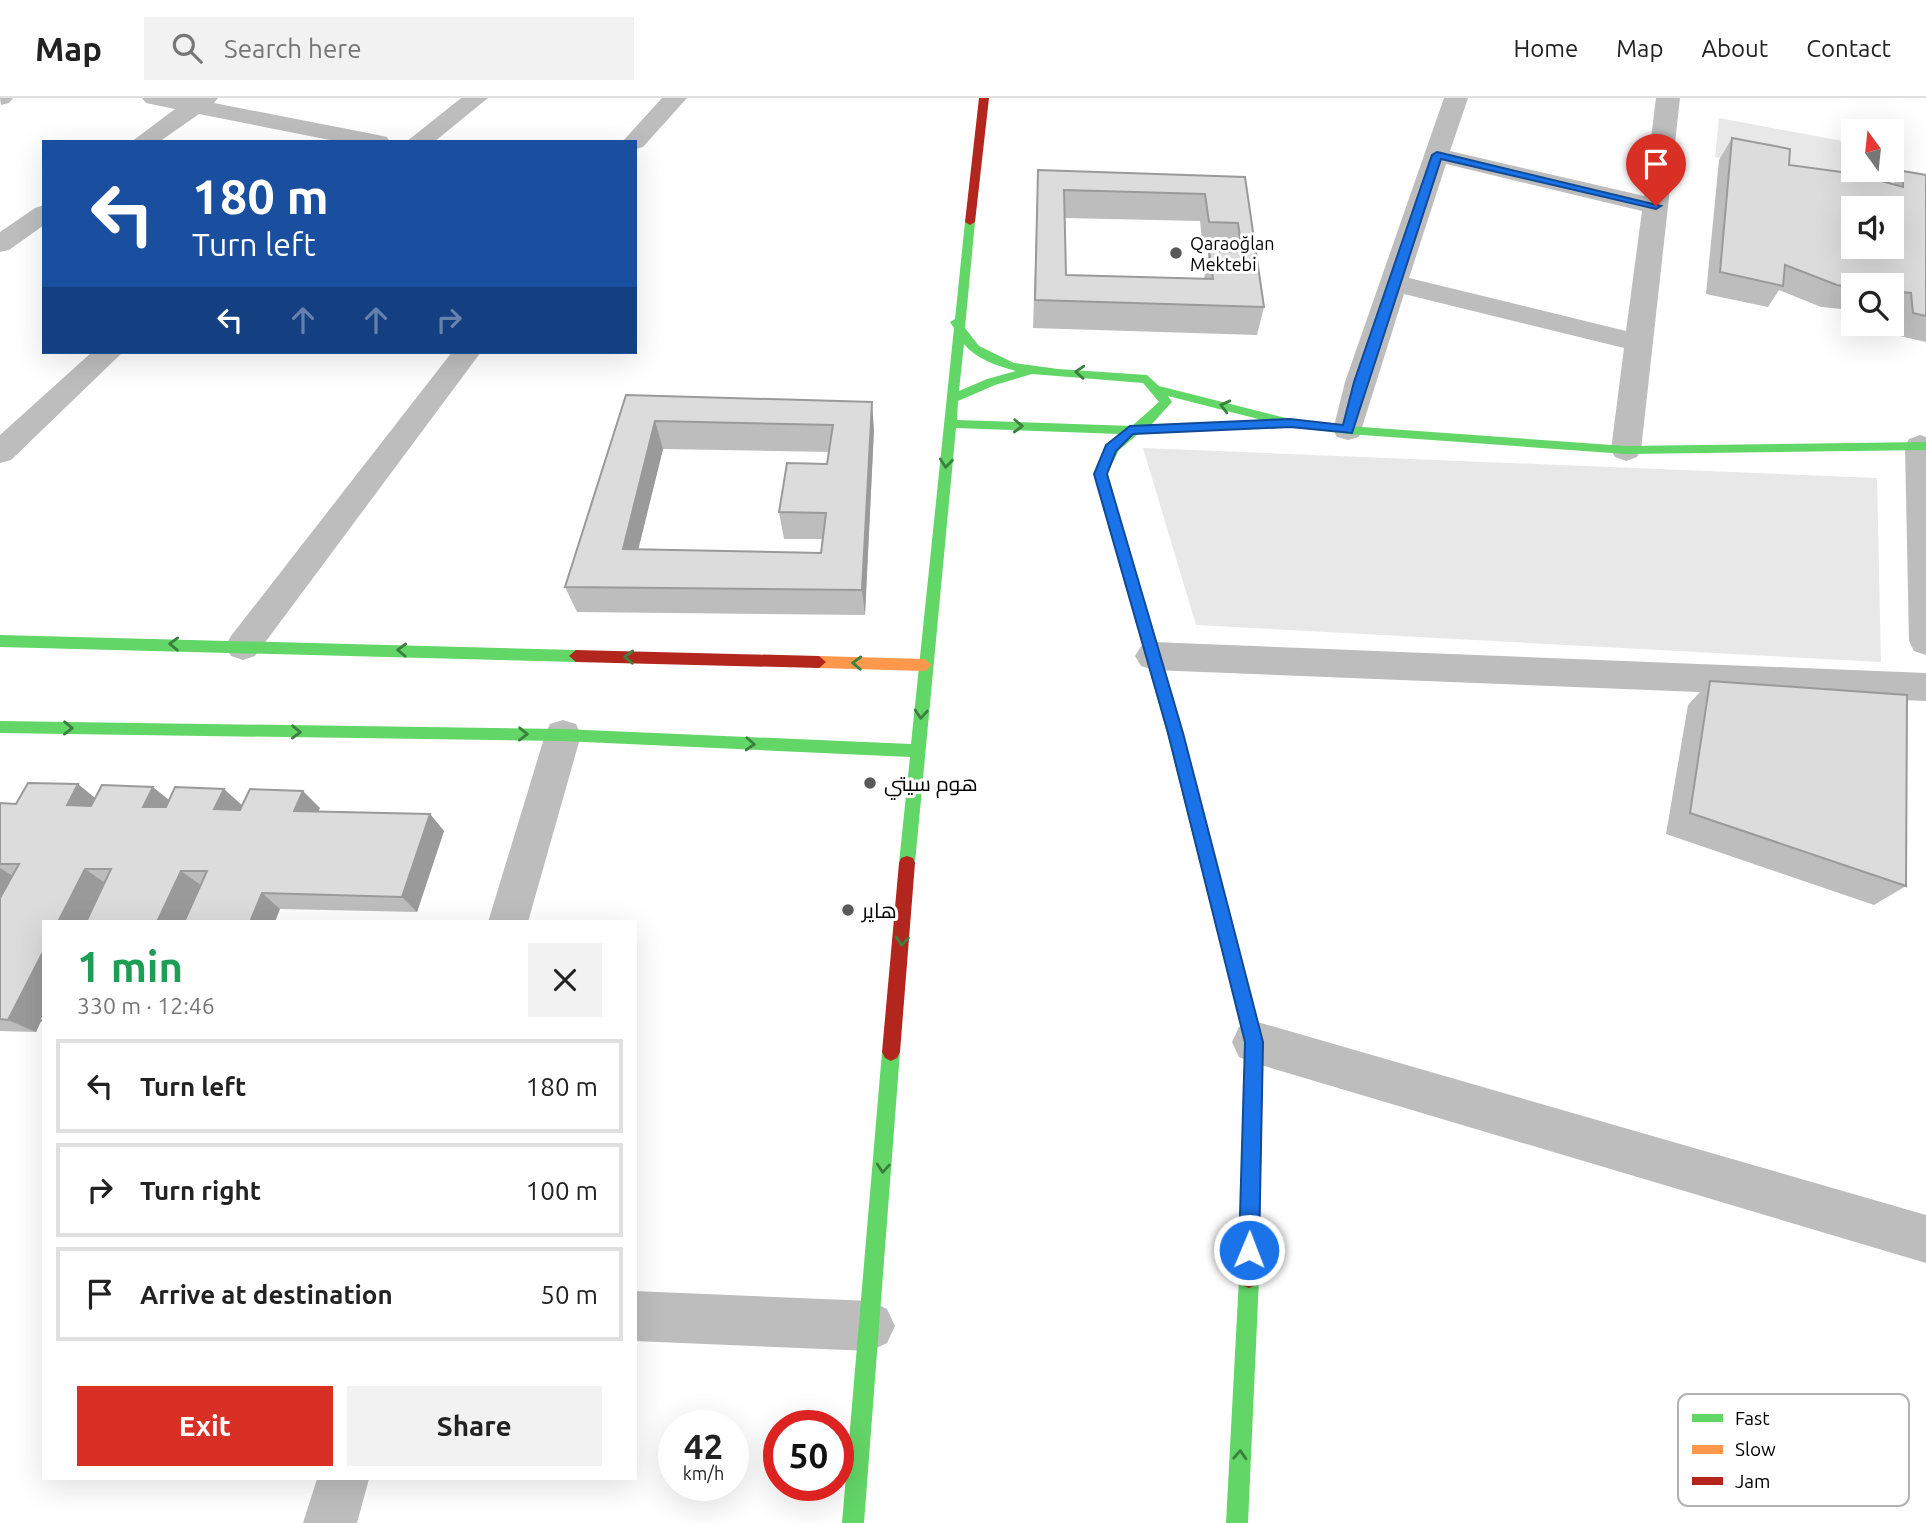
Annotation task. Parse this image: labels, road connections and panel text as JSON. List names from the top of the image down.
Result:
{
  "places": ["Qaraoğlan Mektebi", "هوم سيتي", "هاير"],
  "legend": ["Fast", "Slow", "Jam"],
  "north": "top",
  "page": {
    "header": "Map",
    "search": "Search here",
    "nav": [
      "Home",
      "Map",
      "About",
      "Contact"
    ],
    "turn": ["180 m", "Turn left"],
    "heading": ["1 min", "330 m · 12:46"],
    "list": [
      {
        "name": "Turn left",
        "value": "180 m"
      },
      {
        "name": "Turn right",
        "value": "100 m"
      },
      {
        "name": "Arrive at destination",
        "value": "50 m"
      }
    ],
    "buttons": ["Exit", "Share"],
    "speed": "42 km/h",
    "limit": "50"
  }
}
